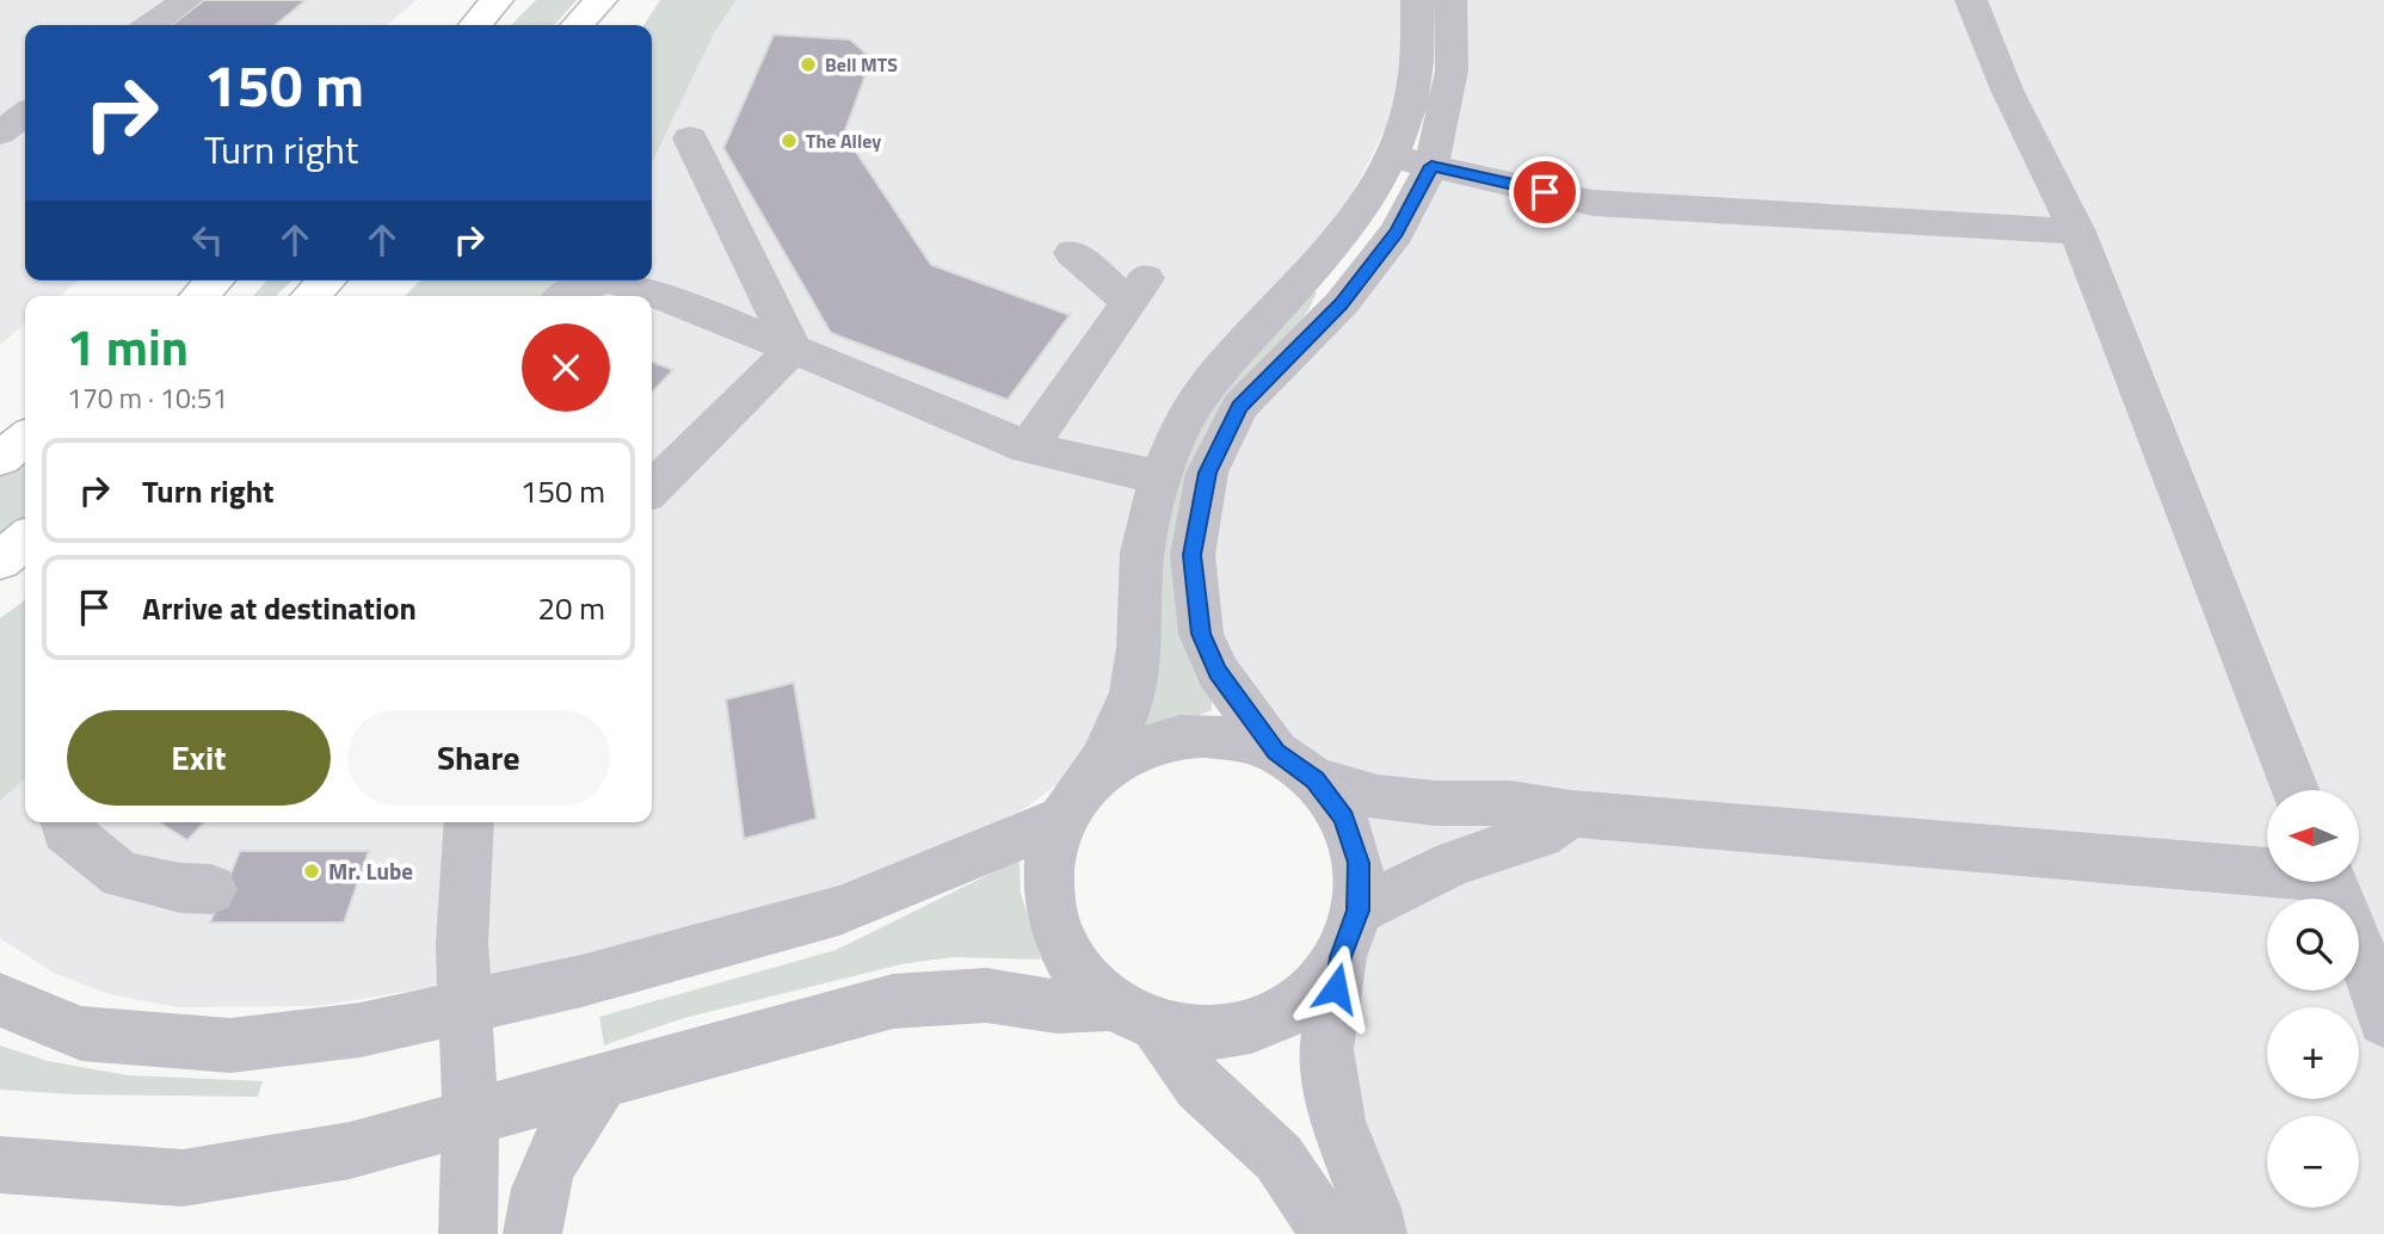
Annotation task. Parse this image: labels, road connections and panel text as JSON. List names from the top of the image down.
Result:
{
  "places": ["Bell MTS", "The Alley", "Mr. Lube"],
  "north": "left",
  "page": {
    "turn": ["150 m", "Turn right"],
    "heading": ["1 min", "170 m · 10:51"],
    "list": [
      {
        "name": "Turn right",
        "value": "150 m"
      },
      {
        "name": "Arrive at destination",
        "value": "20 m"
      }
    ],
    "buttons": ["Exit", "Share"],
    "map_buttons": ["+", "−"]
  }
}
